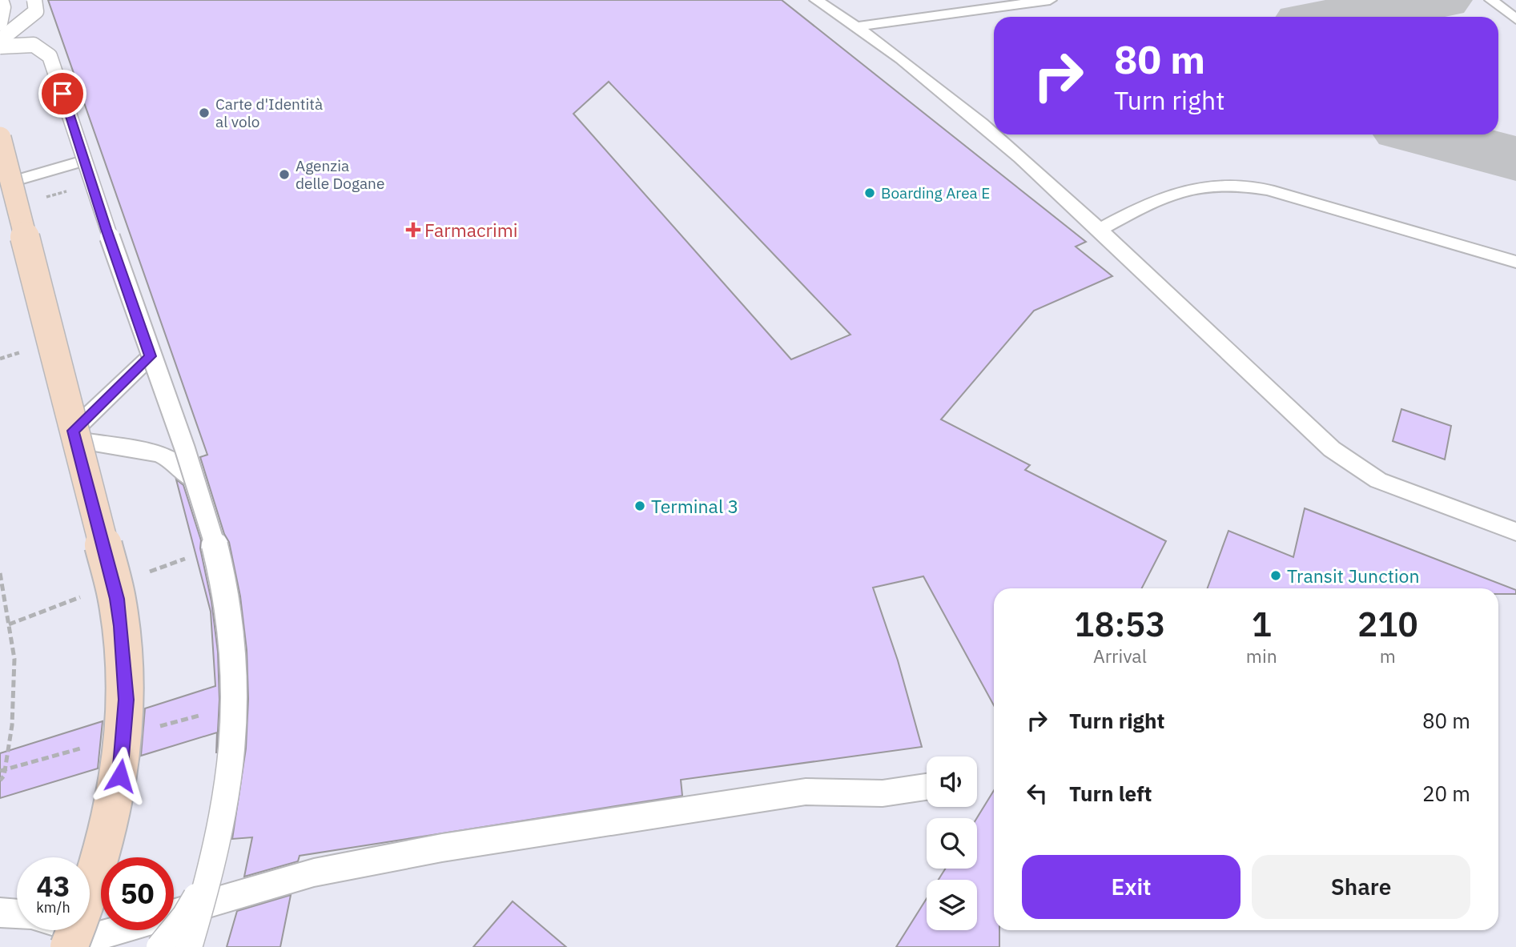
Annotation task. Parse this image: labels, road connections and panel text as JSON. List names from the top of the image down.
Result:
{
  "places": {
    "other": [
      "Carte d'Identità al volo",
      "Agenzia delle Dogane",
      "Boarding Area E",
      "Terminal 3",
      "Transit Junction"
    ],
    "health": ["Farmacrimi"]
  },
  "page": {
    "turn": ["80 m", "Turn right"],
    "eta": [
      "18:53",
      "Arrival",
      "1",
      "min",
      "210",
      "m"
    ],
    "list": [
      {
        "name": "Turn right",
        "value": "80 m"
      },
      {
        "name": "Turn left",
        "value": "20 m"
      }
    ],
    "buttons": ["Exit", "Share"],
    "speed": "43 km/h",
    "limit": "50"
  }
}
